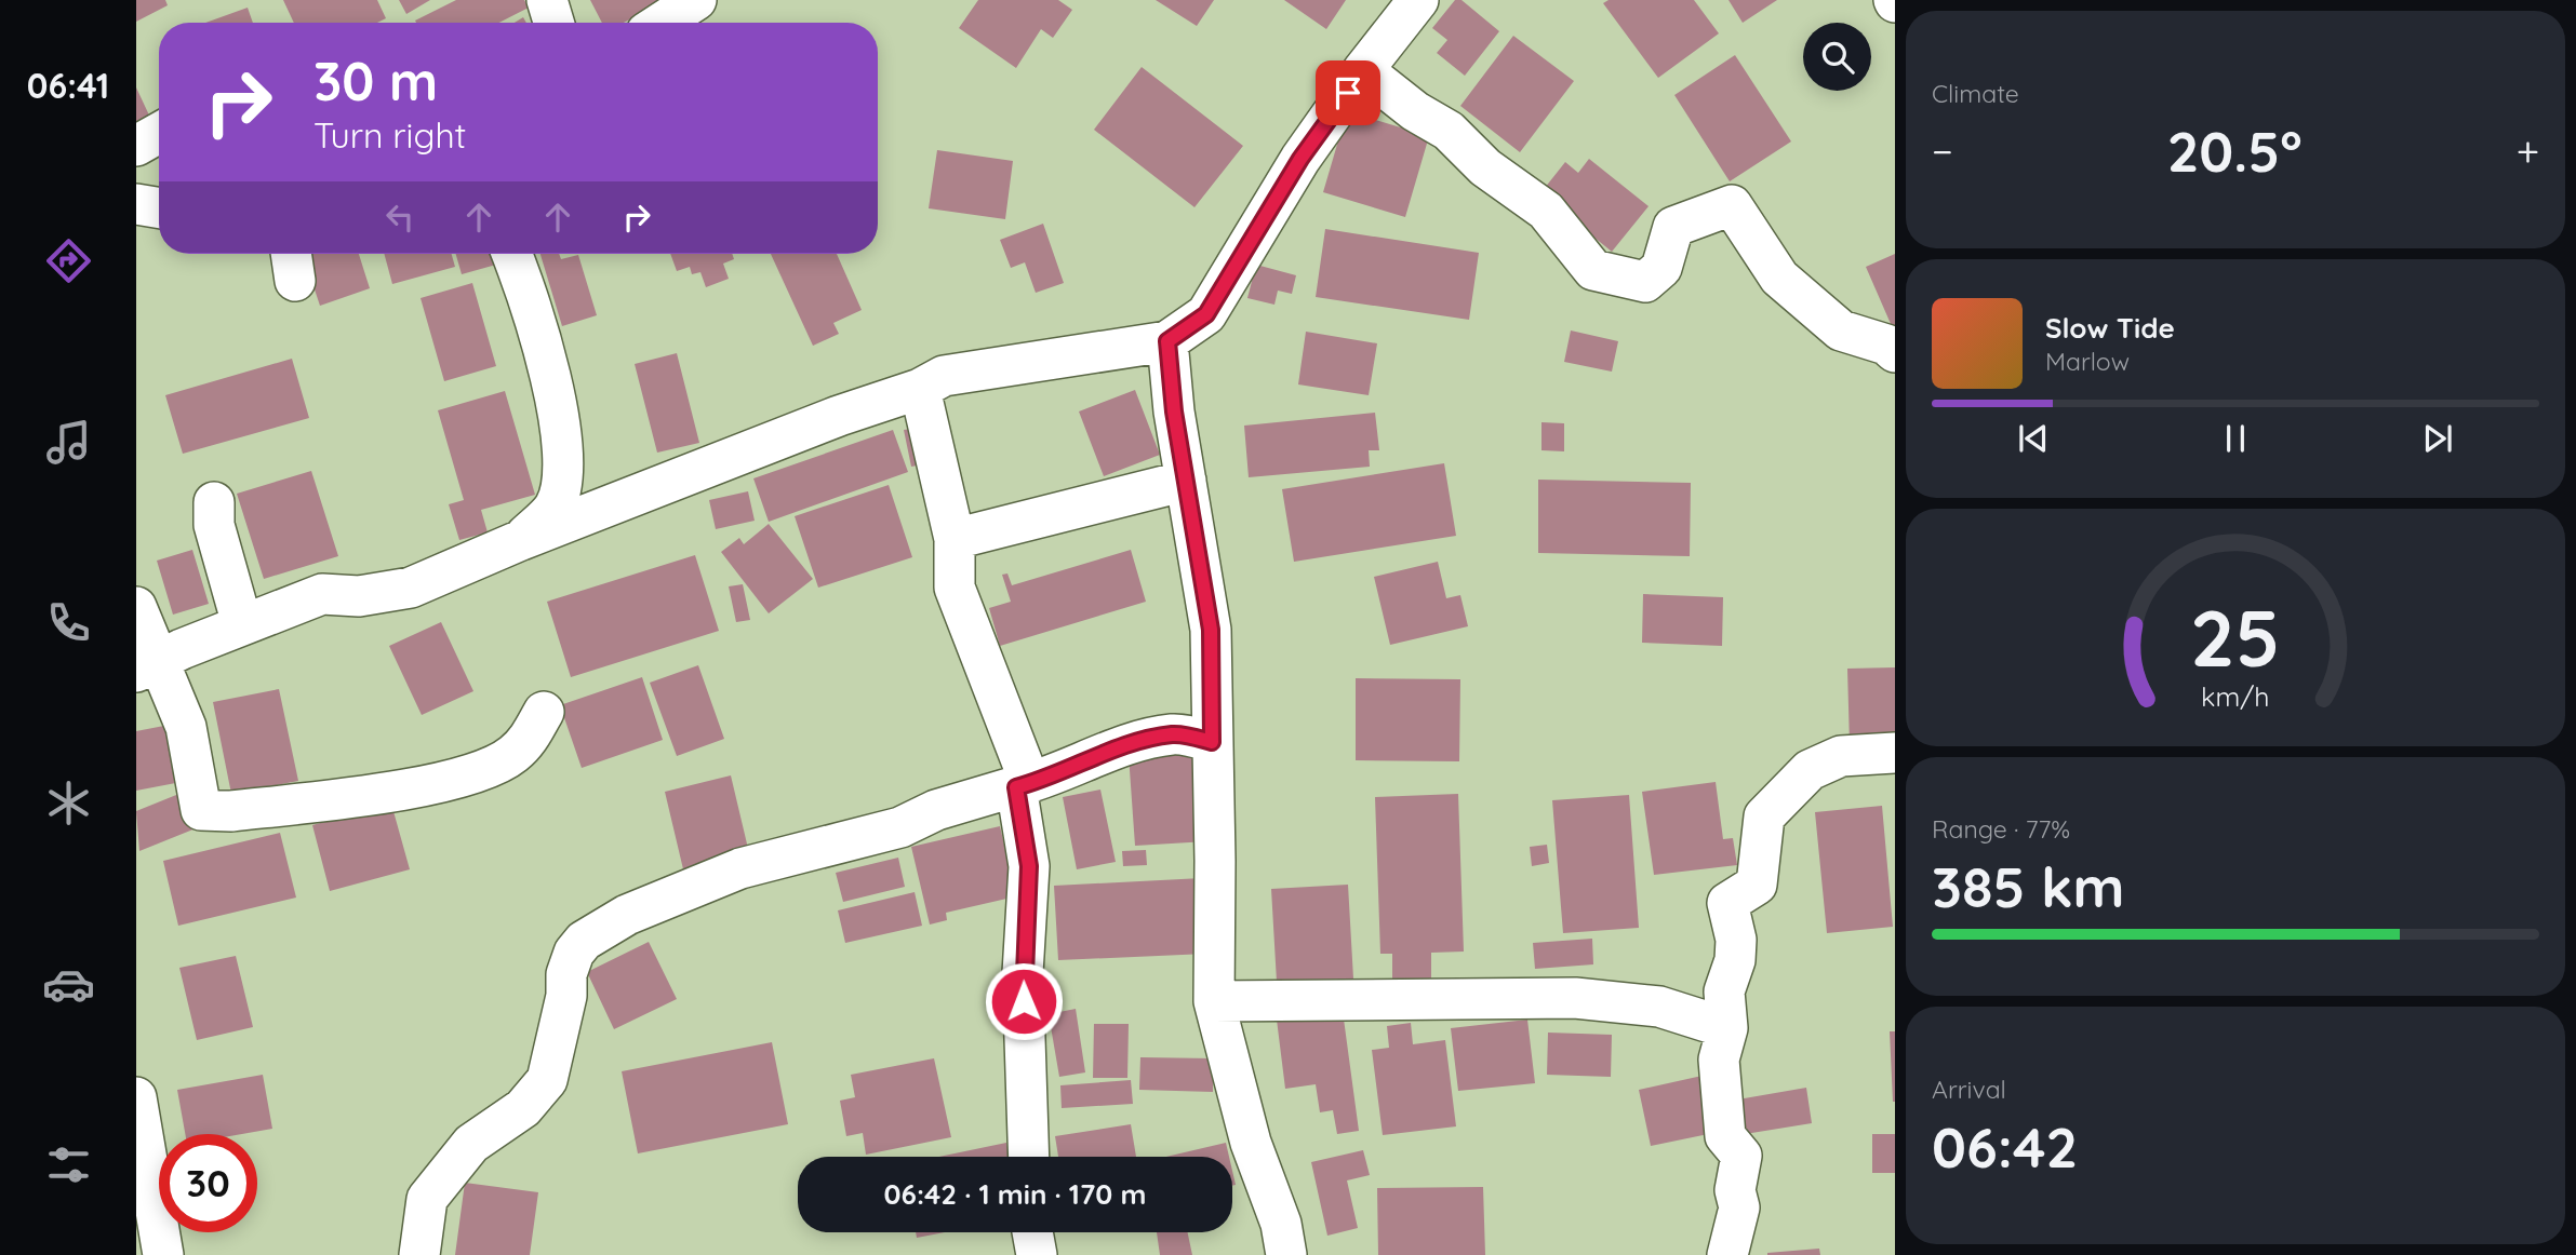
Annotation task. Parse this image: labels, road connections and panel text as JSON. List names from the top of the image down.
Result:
{
  "page": {
    "tabs": "06:41",
    "tile": [
      "Climate",
      ["Range · 77%", "385 km"],
      ["Arrival", "06:42"]
    ],
    "turn": ["30 m", "Turn right"],
    "heat": ["−", "20.5°", "+"],
    "song": ["Slow Tide", "Marlow"],
    "limit": "30",
    "trip": "06:42 · 1 min · 170 m",
    "gauge": ["25", "km/h"]
  }
}
